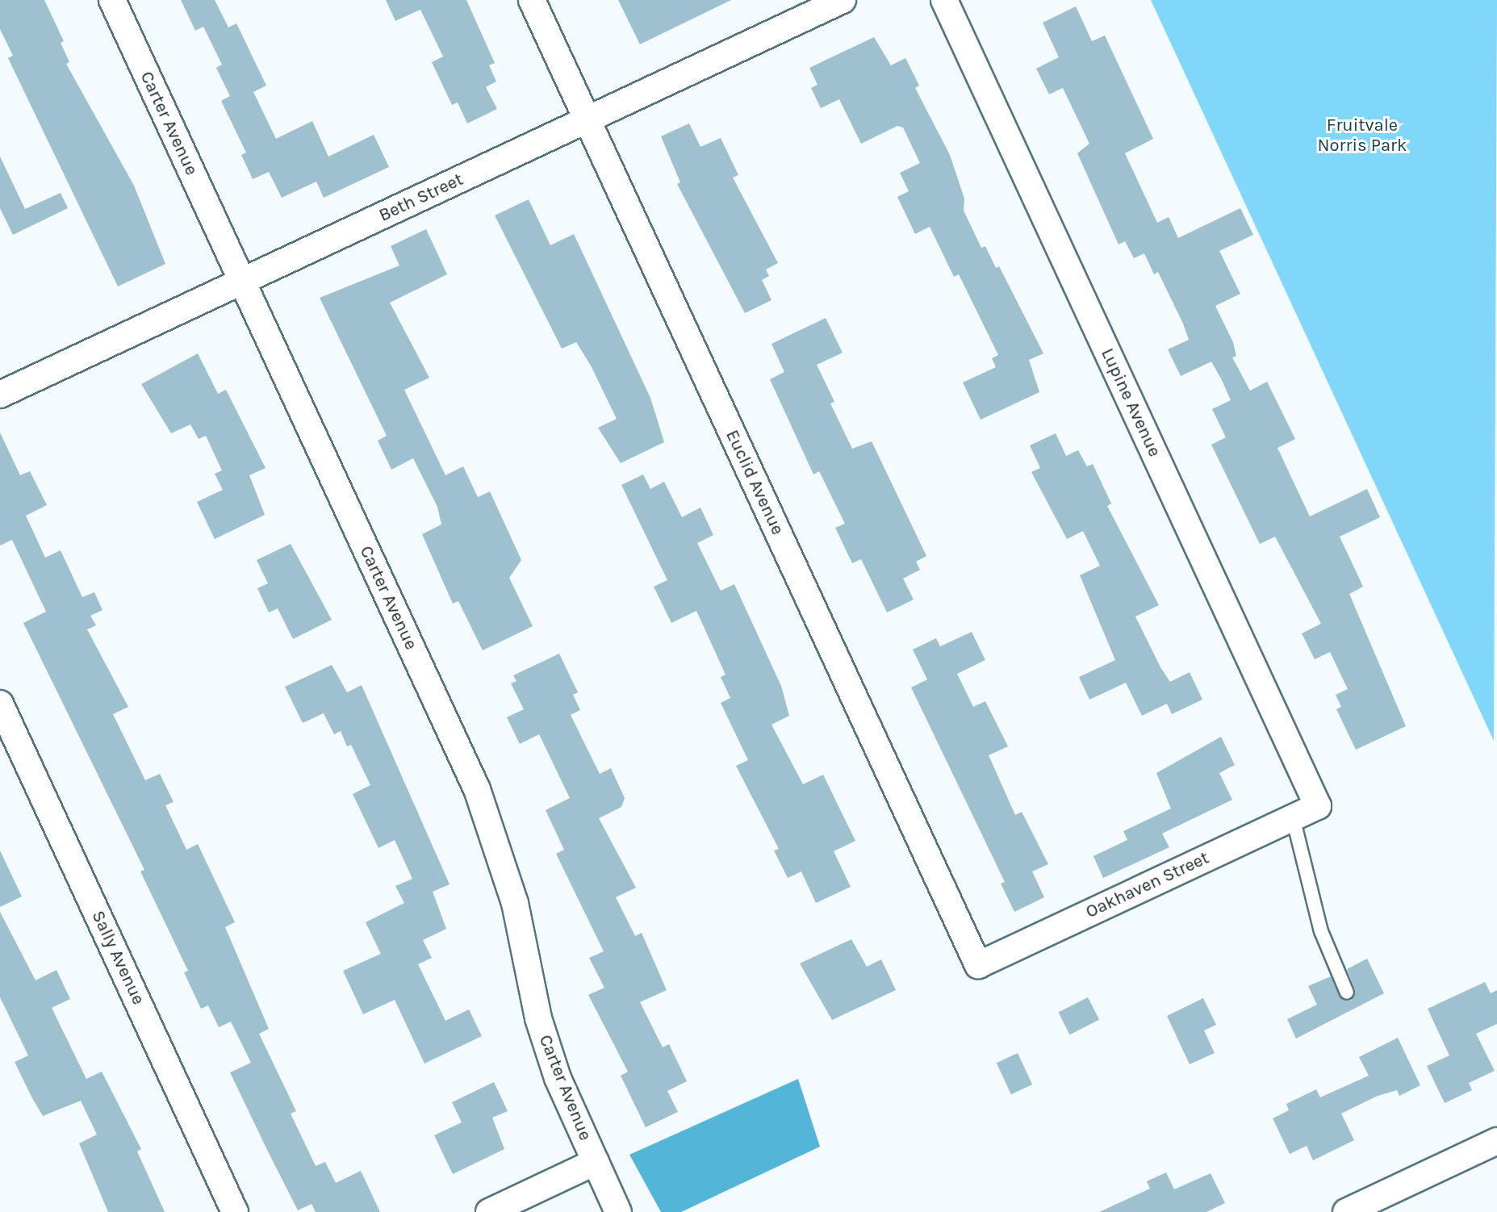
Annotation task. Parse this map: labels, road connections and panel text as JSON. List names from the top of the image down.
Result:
{
  "streets": {
    "street": [
      "Carter Avenue",
      "Beth Street",
      "Lupine Avenue",
      "Euclid Avenue",
      "Oakhaven Street",
      "Sally Avenue"
    ]
  },
  "crossings": [
    ["Carter Avenue", "Beth Street"],
    ["Beth Street", "Euclid Avenue"],
    ["Lupine Avenue", "Oakhaven Street"],
    ["Euclid Avenue", "Oakhaven Street"]
  ],
  "parks": ["Fruitvale Norris Park"]
}
